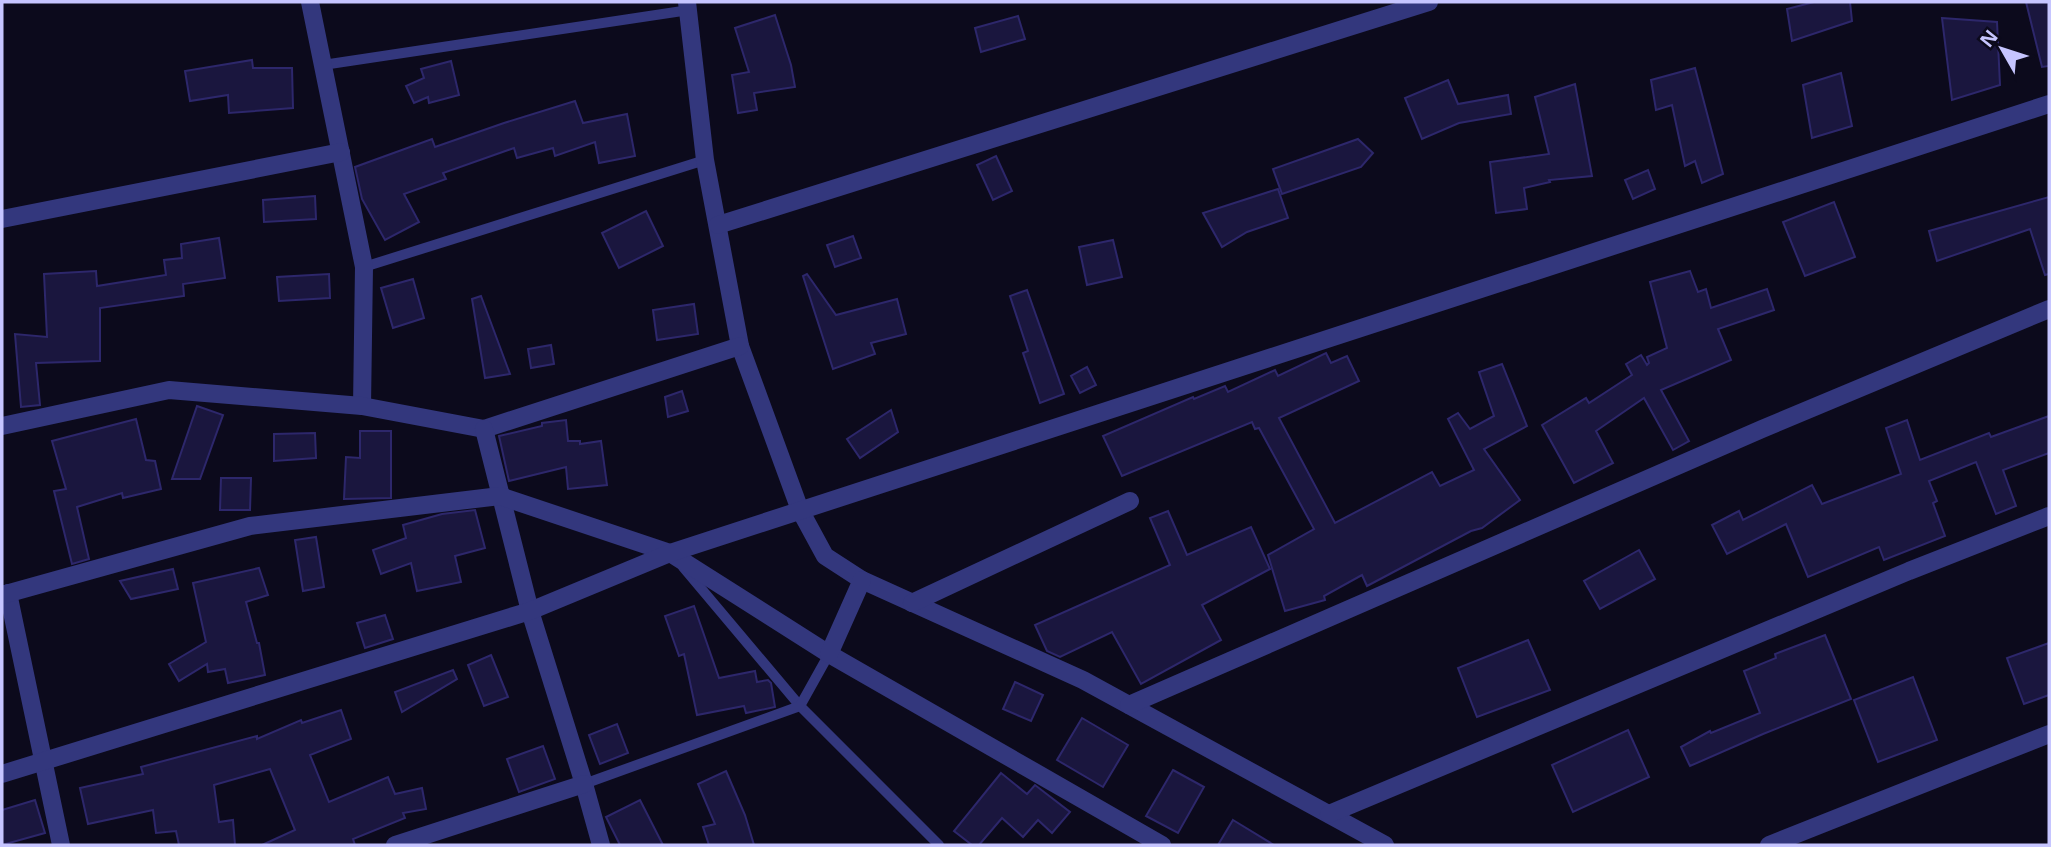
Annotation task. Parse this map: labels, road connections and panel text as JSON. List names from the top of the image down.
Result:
{
  "north": "top left"
}
